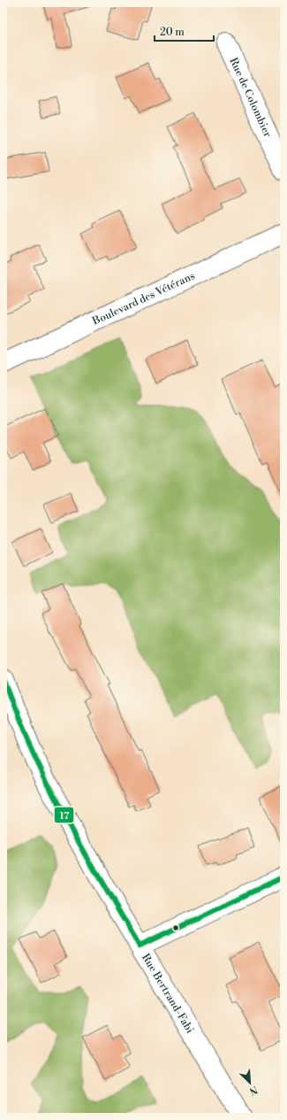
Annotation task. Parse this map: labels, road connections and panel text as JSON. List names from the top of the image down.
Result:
{
  "streets": {
    "street": ["Rue de Colombier", "Boulevard des Vétérans", "Rue Bertrand-Fabi"]
  },
  "lines": ["transit line 17"],
  "scale_bar": "20 m",
  "north": "bottom right"
}
